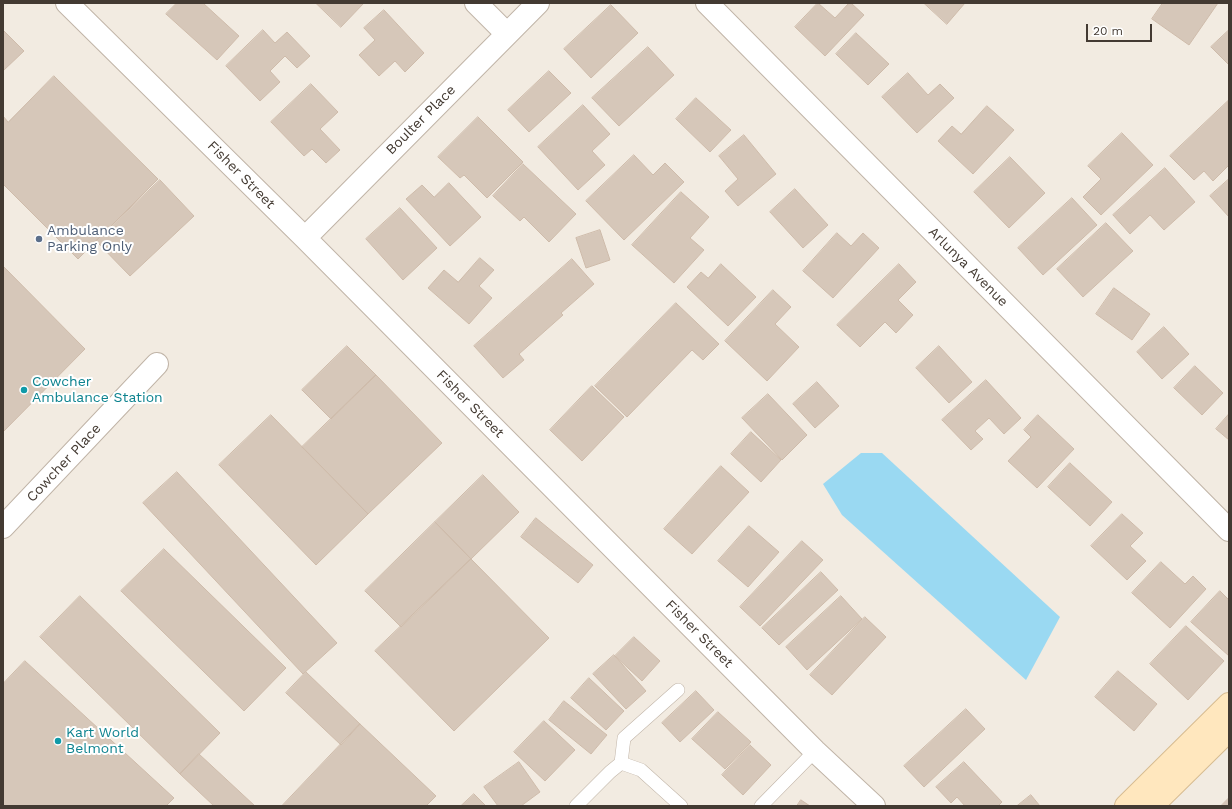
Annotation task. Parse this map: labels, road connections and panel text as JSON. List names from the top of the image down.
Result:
{
  "streets": {
    "street": [
      "Boulter Place",
      "Fisher Street",
      "Arlunya Avenue",
      "Cowcher Place"
    ]
  },
  "crossings": [
    ["Boulter Place", "Fisher Street"]
  ],
  "places": ["Ambulance Parking Only", "Cowcher Ambulance Station", "Kart World Belmont"],
  "scale_bar": "20 m"
}
